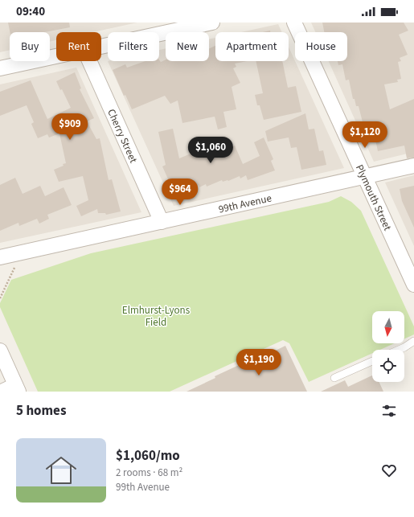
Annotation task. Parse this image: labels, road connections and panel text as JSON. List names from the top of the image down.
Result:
{
  "streets": {
    "street": ["Cherry Street", "Plymouth Street", "99th Avenue"]
  },
  "crossings": [
    ["Cherry Street", "99th Avenue"],
    ["Plymouth Street", "99th Avenue"]
  ],
  "parks": ["Elmhurst-Lyons Field"],
  "north": "bottom",
  "page": {
    "status": "09:40",
    "chip": [
      "Buy",
      "Rent",
      "Filters",
      "New",
      "Apartment",
      "House"
    ],
    "price": [
      "$909",
      "$1,120",
      "$1,060",
      "$964",
      "$1,190"
    ],
    "heading": "5 homes",
    "list": [
      {
        "name": "$1,060/mo",
        "note": "2 rooms · 68 m² · 99th Avenue"
      }
    ]
  }
}
